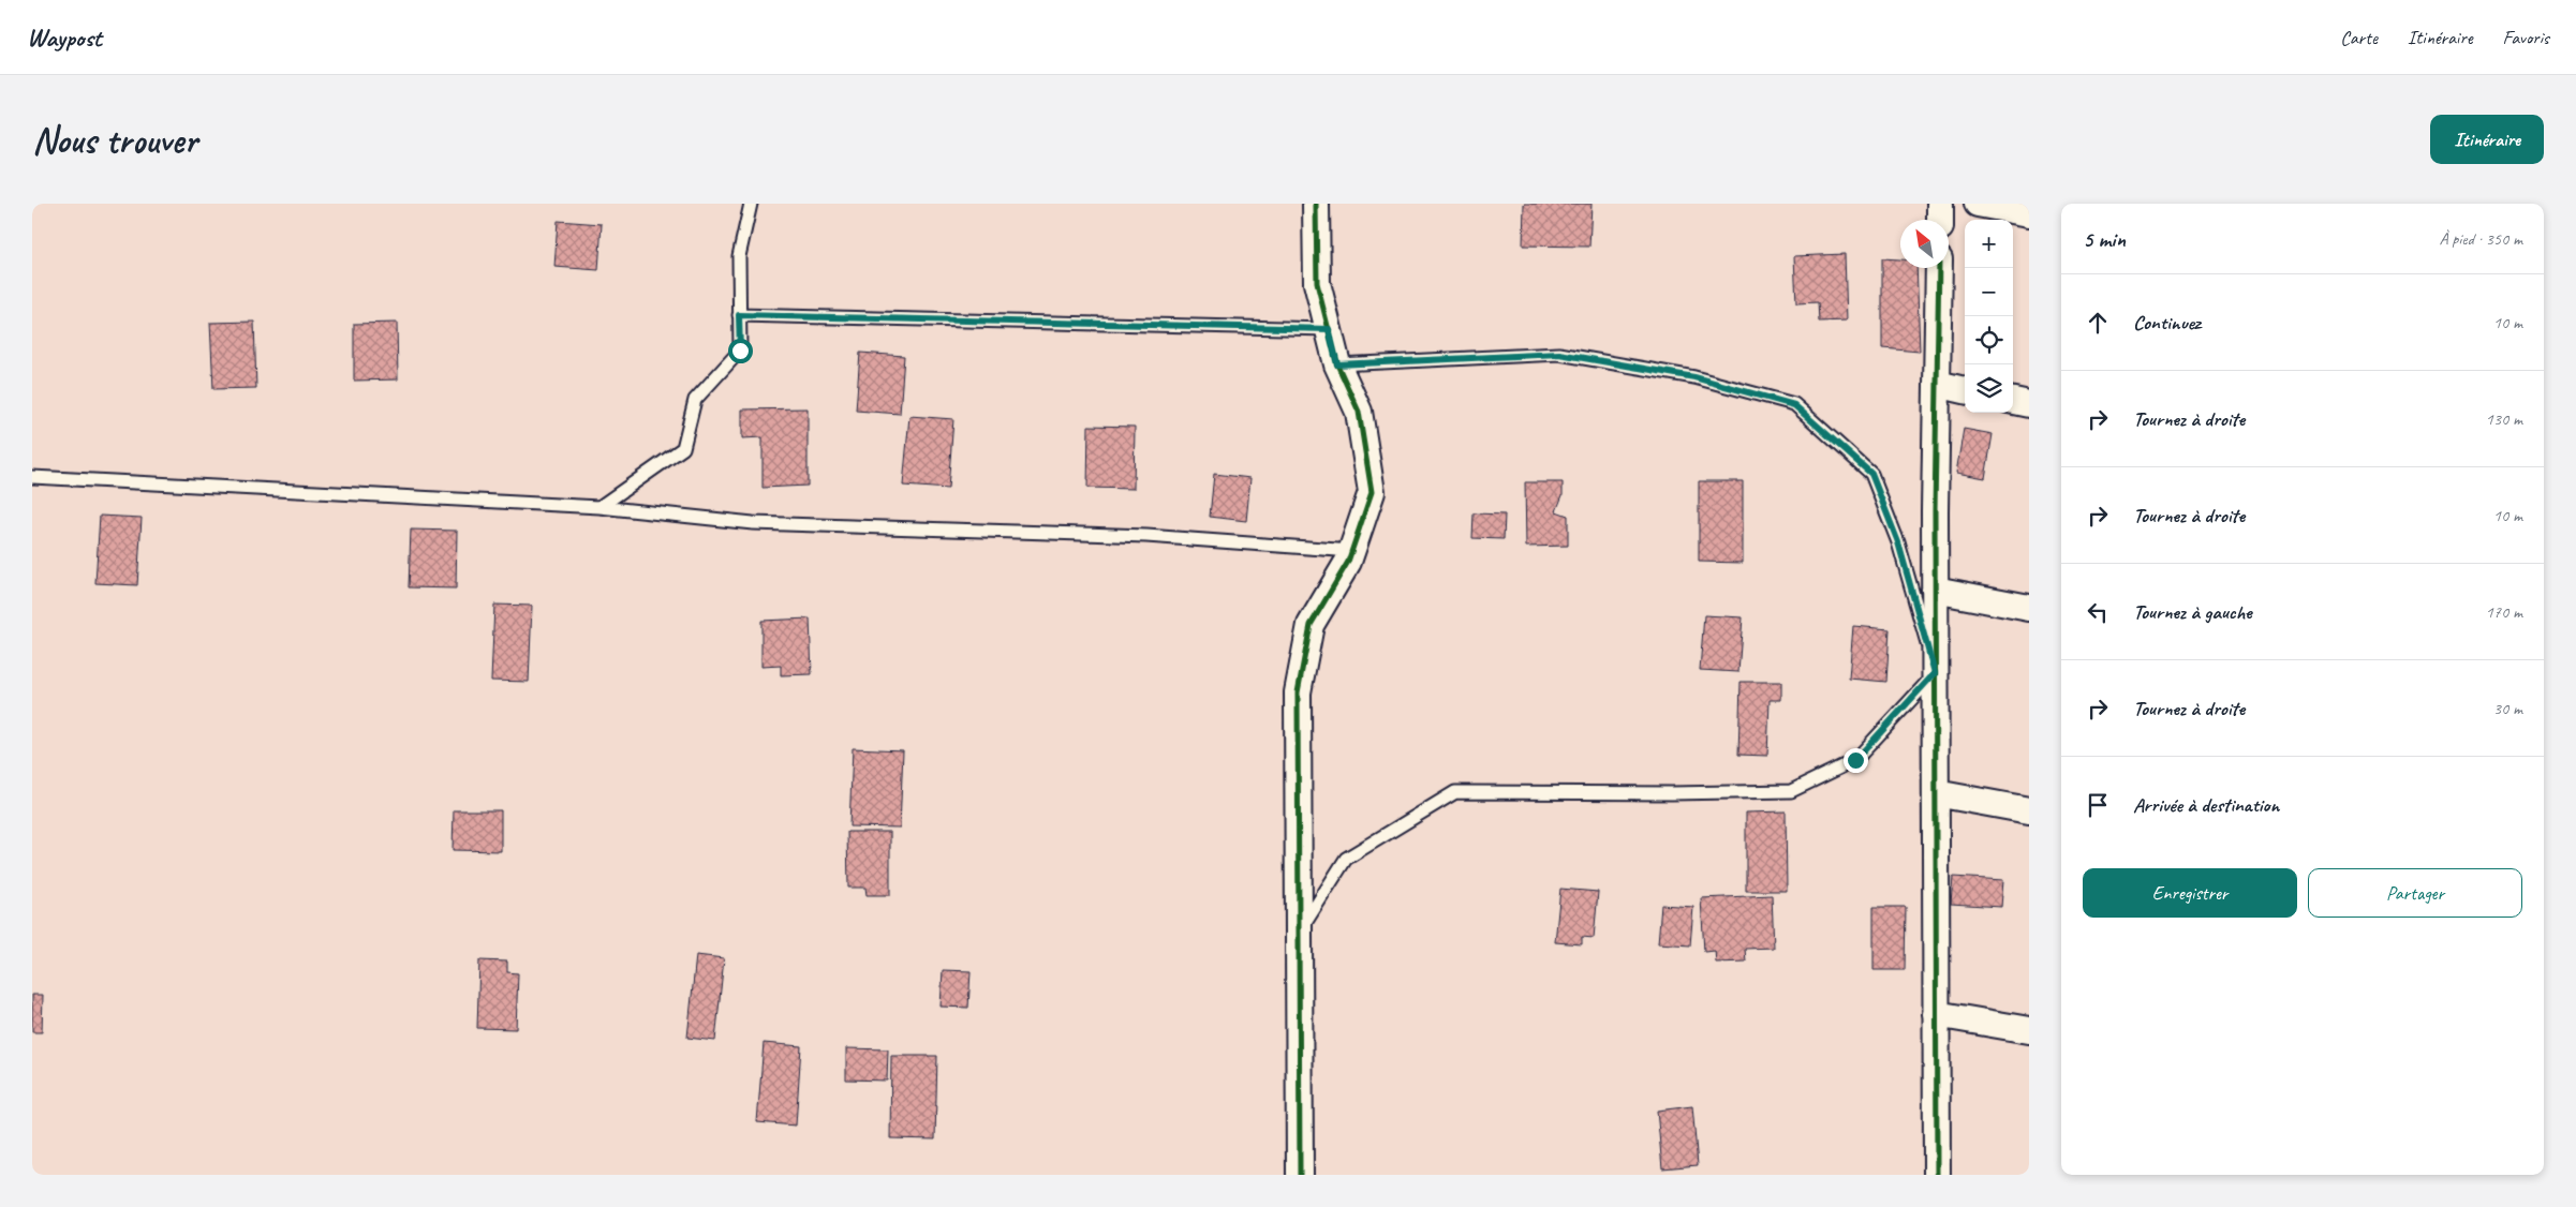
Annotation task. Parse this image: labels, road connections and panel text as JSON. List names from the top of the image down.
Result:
{
  "north": "top left",
  "page": {
    "header": "Waypost",
    "nav": ["Carte", "Itinéraire", "Favoris"],
    "buttons": [
      "Itinéraire",
      ["Enregistrer", "Partager"]
    ],
    "title": "Nous trouver",
    "heading": ["5 min", "À pied · 350 m"],
    "map_buttons": ["+", "−"],
    "list": [
      ["Continuez", "10 m"],
      ["Tournez à droite", "130 m"],
      ["Tournez à droite", "10 m"],
      ["Tournez à gauche", "170 m"],
      ["Tournez à droite", "30 m"],
      "Arrivée à destination"
    ]
  }
}
